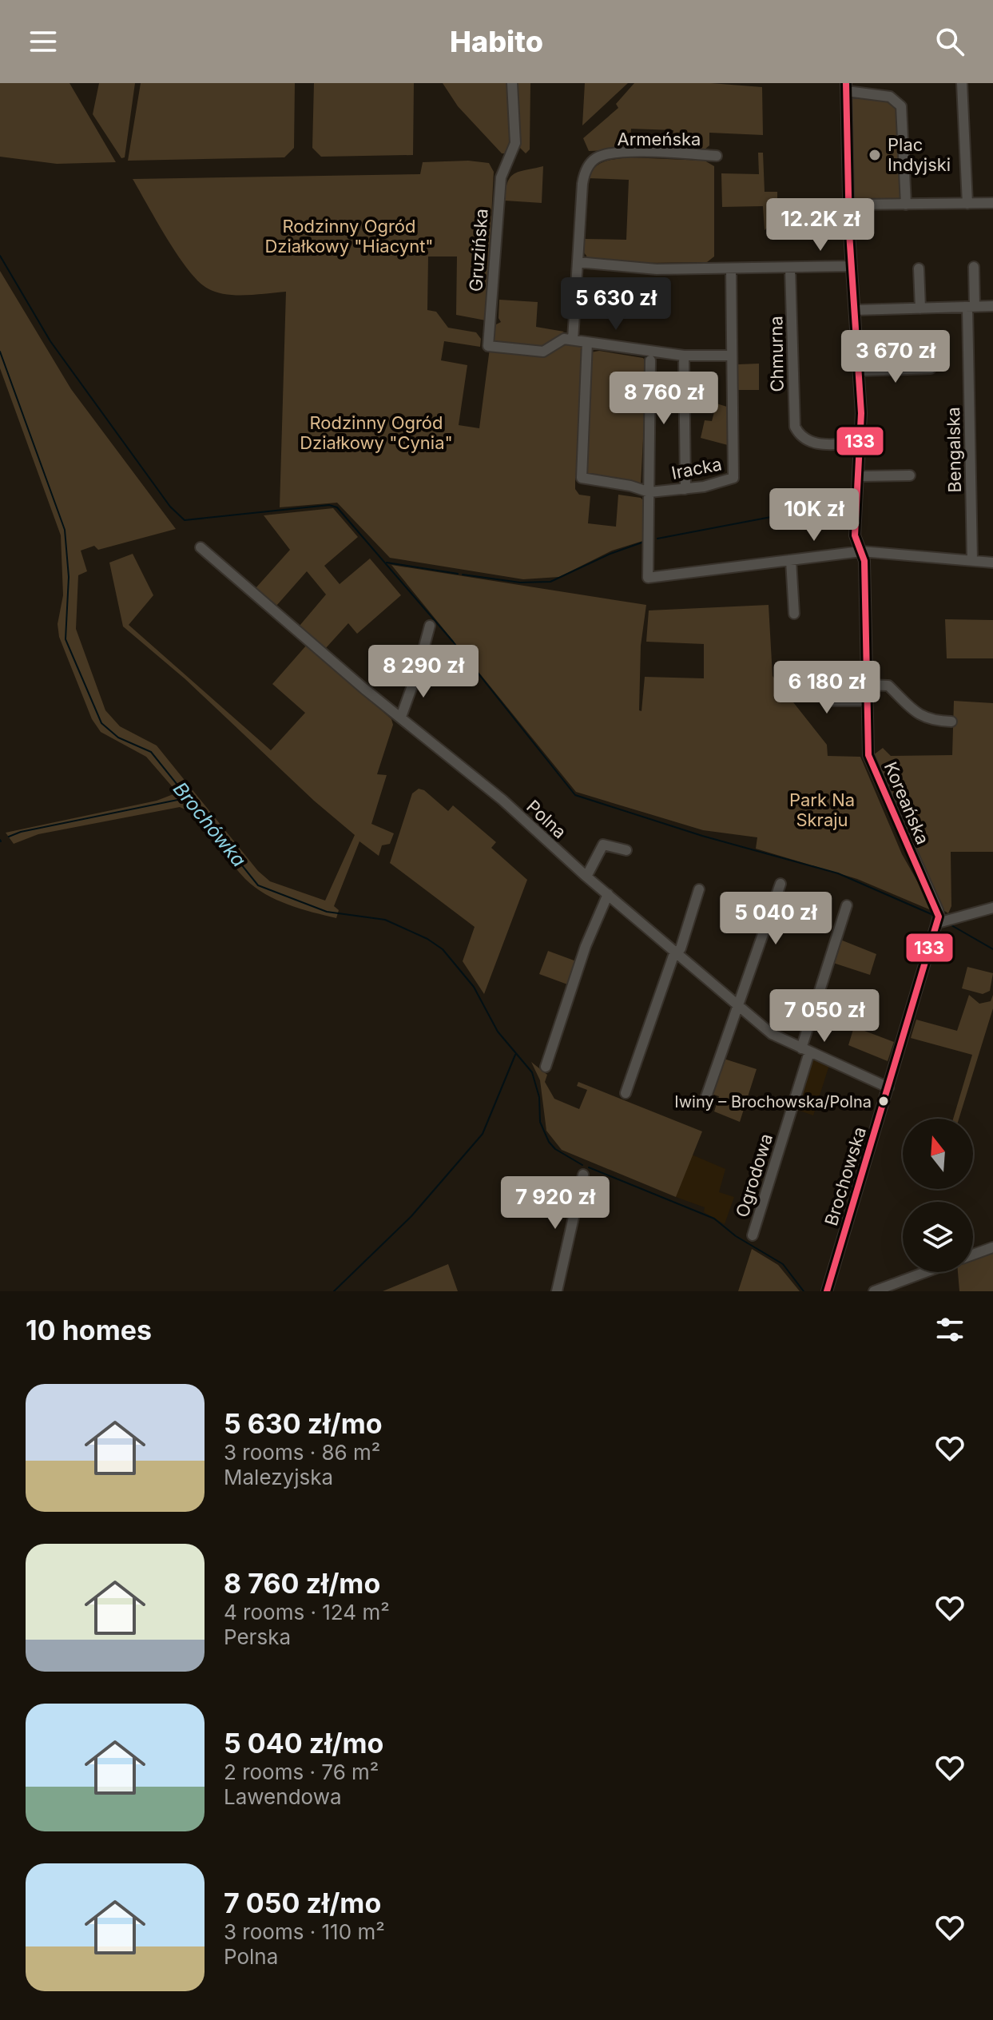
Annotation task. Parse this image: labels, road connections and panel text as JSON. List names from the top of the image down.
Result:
{
  "streets": {
    "street": [
      "Armeńska",
      "Gruzińska",
      "Chmurna",
      "Bengalska",
      "Iracka",
      "Koreańska",
      "Polna",
      "Ogrodowa",
      "Brochowska"
    ]
  },
  "crossings": [
    ["Armeńska", "Gruzińska"],
    ["Chmurna", "Koreańska"],
    ["Koreańska", "Brochowska"],
    ["Polna", "Ogrodowa"],
    ["Polna", "Brochowska"]
  ],
  "water": ["Brochówka"],
  "parks": ["Rodzinny Ogród Działkowy \"Hiacynt\"", "Rodzinny Ogród Działkowy \"Cynia\"", "Park Na Skraju"],
  "places": ["Plac Indyjski", "Iwiny – Brochowska/Polna"],
  "lines": ["transit line 133"],
  "north": "top",
  "page": {
    "header": "Habito",
    "price": [
      "12.2K zł",
      "5 630 zł",
      "3 670 zł",
      "8 760 zł",
      "10K zł",
      "8 290 zł",
      "6 180 zł",
      "5 040 zł",
      "7 050 zł",
      "7 920 zł"
    ],
    "heading": "10 homes",
    "list": [
      {
        "name": "5 630 zł/mo",
        "note": "3 rooms · 86 m² · Malezyjska"
      },
      {
        "name": "8 760 zł/mo",
        "note": "4 rooms · 124 m² · Perska"
      },
      {
        "name": "5 040 zł/mo",
        "note": "2 rooms · 76 m² · Lawendowa"
      },
      {
        "name": "7 050 zł/mo",
        "note": "3 rooms · 110 m² · Polna"
      }
    ]
  }
}
